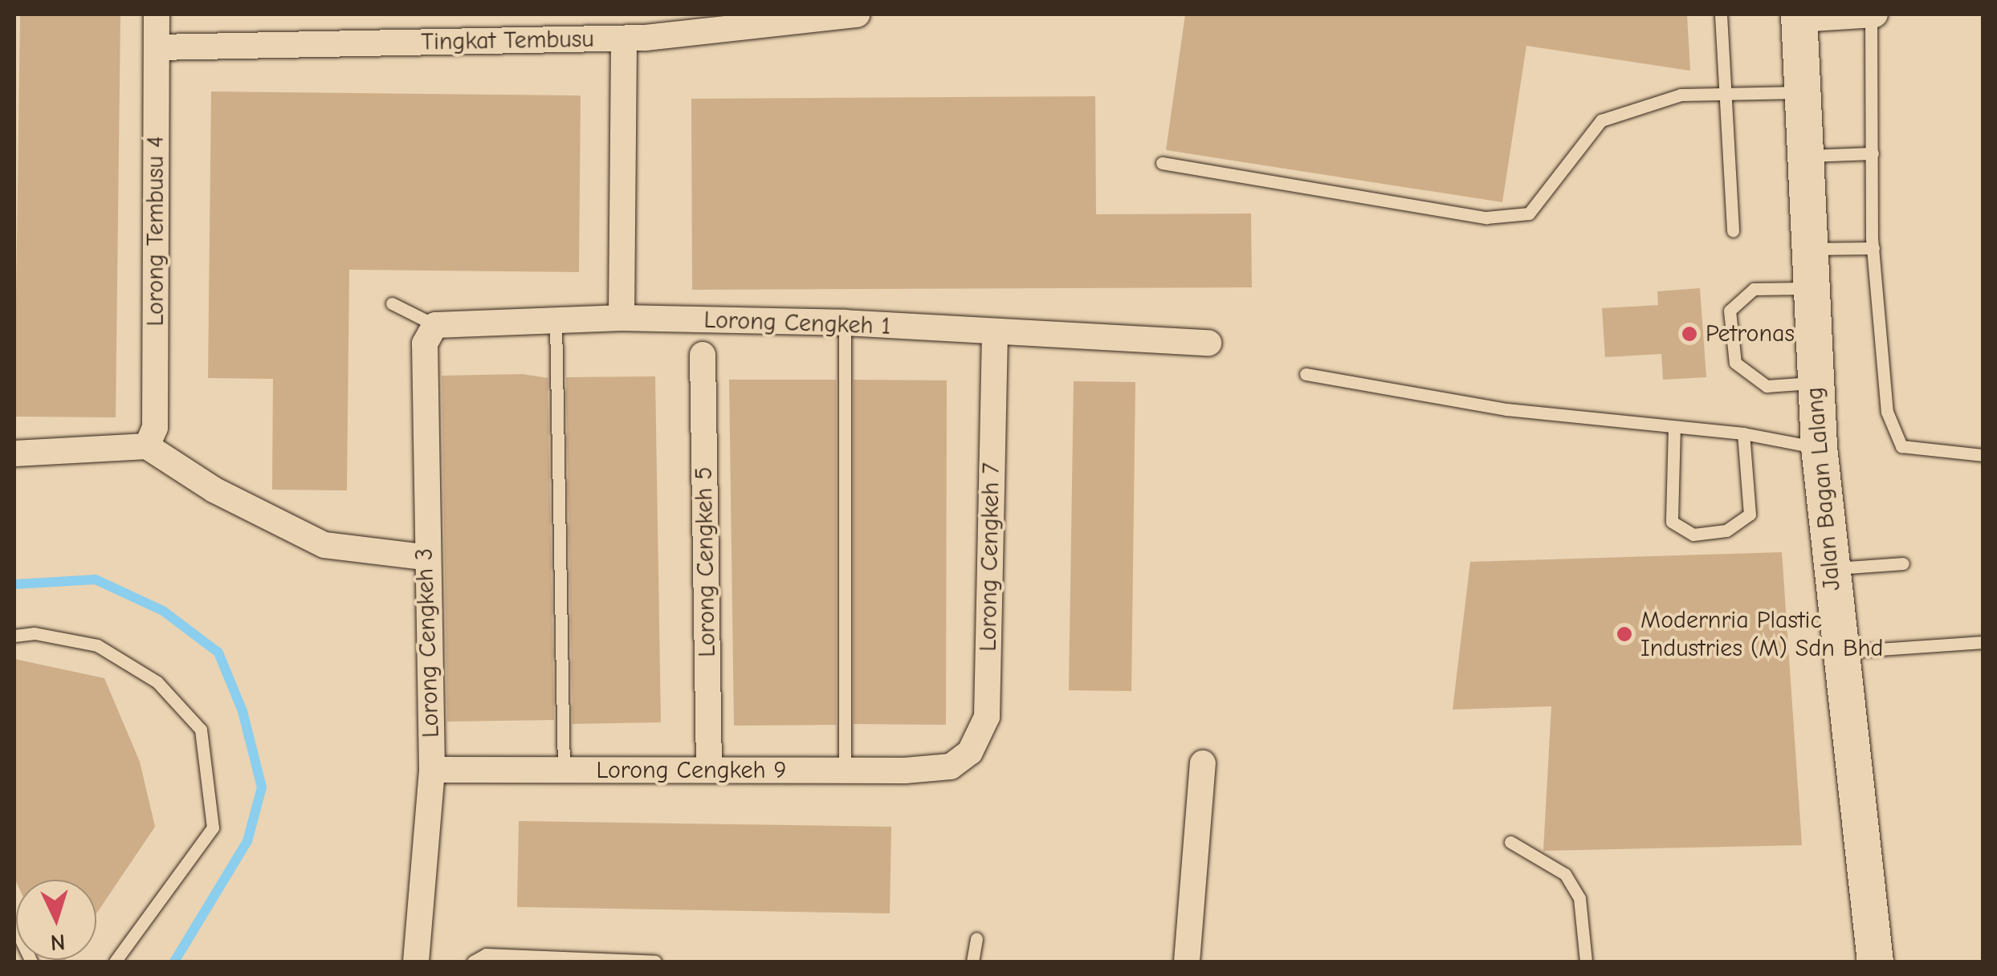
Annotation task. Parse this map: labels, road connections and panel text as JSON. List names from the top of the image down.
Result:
{
  "streets": {
    "main road": ["Jalan Bagan Lalang"],
    "street": [
      "Tingkat Tembusu",
      "Lorong Tembusu 4",
      "Lorong Cengkeh 1",
      "Lorong Cengkeh 7",
      "Lorong Cengkeh 5",
      "Lorong Cengkeh 3",
      "Lorong Cengkeh 9"
    ]
  },
  "crossings": [
    ["Tingkat Tembusu", "Lorong Tembusu 4"],
    ["Lorong Cengkeh 1", "Lorong Cengkeh 7"],
    ["Lorong Cengkeh 1", "Lorong Cengkeh 3"],
    ["Lorong Cengkeh 7", "Lorong Cengkeh 9"],
    ["Lorong Cengkeh 5", "Lorong Cengkeh 9"],
    ["Lorong Cengkeh 3", "Lorong Cengkeh 9"]
  ],
  "places": ["Petronas", "Modernria Plastic Industries (M) Sdn Bhd"],
  "north": "bottom"
}
